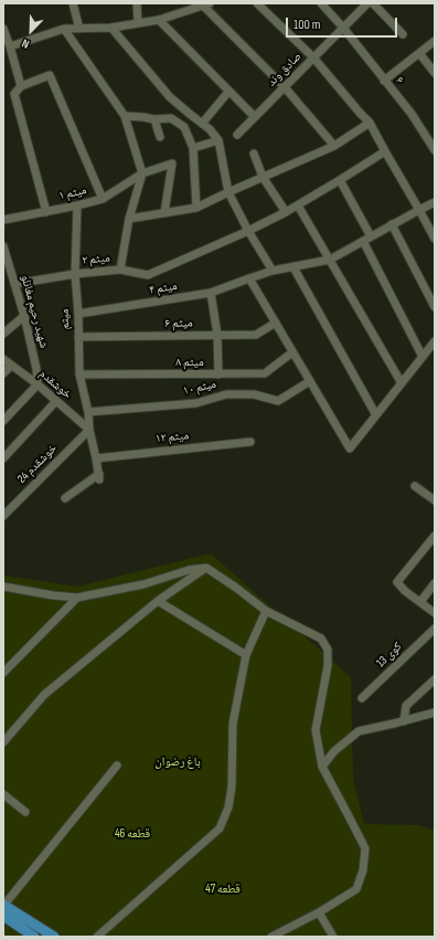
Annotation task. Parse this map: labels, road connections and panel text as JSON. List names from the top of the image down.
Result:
{
  "streets": {
    "street": [
      "صادق وند",
      "۶",
      "۱ میثم",
      "۲ میثم",
      "۴ میثم",
      "شهید رحیم مغانلو",
      "میثم",
      "۶ میثم",
      "۸ میثم",
      "خوشقدم",
      "۱۰ میثم",
      "۱۲ میثم",
      "خوشقدم 24",
      "کوی 13"
    ]
  },
  "crossings": [
    ["صادق وند", "۶"],
    ["۱ میثم", "میثم"],
    ["۲ میثم", "شهید رحیم مغانلو"],
    ["۲ میثم", "میثم"],
    ["۴ میثم", "میثم"],
    ["شهید رحیم مغانلو", "خوشقدم"],
    ["میثم", "۶ میثم"],
    ["میثم", "۸ میثم"],
    ["میثم", "خوشقدم"],
    ["میثم", "۱۰ میثم"],
    ["میثم", "۱۲ میثم"],
    ["میثم", "خوشقدم 24"],
    ["خوشقدم", "خوشقدم 24"]
  ],
  "parks": ["باغ رضوان", "قطعه 46", "قطعه 47"],
  "scale_bar": "100 m",
  "north": "bottom left"
}
